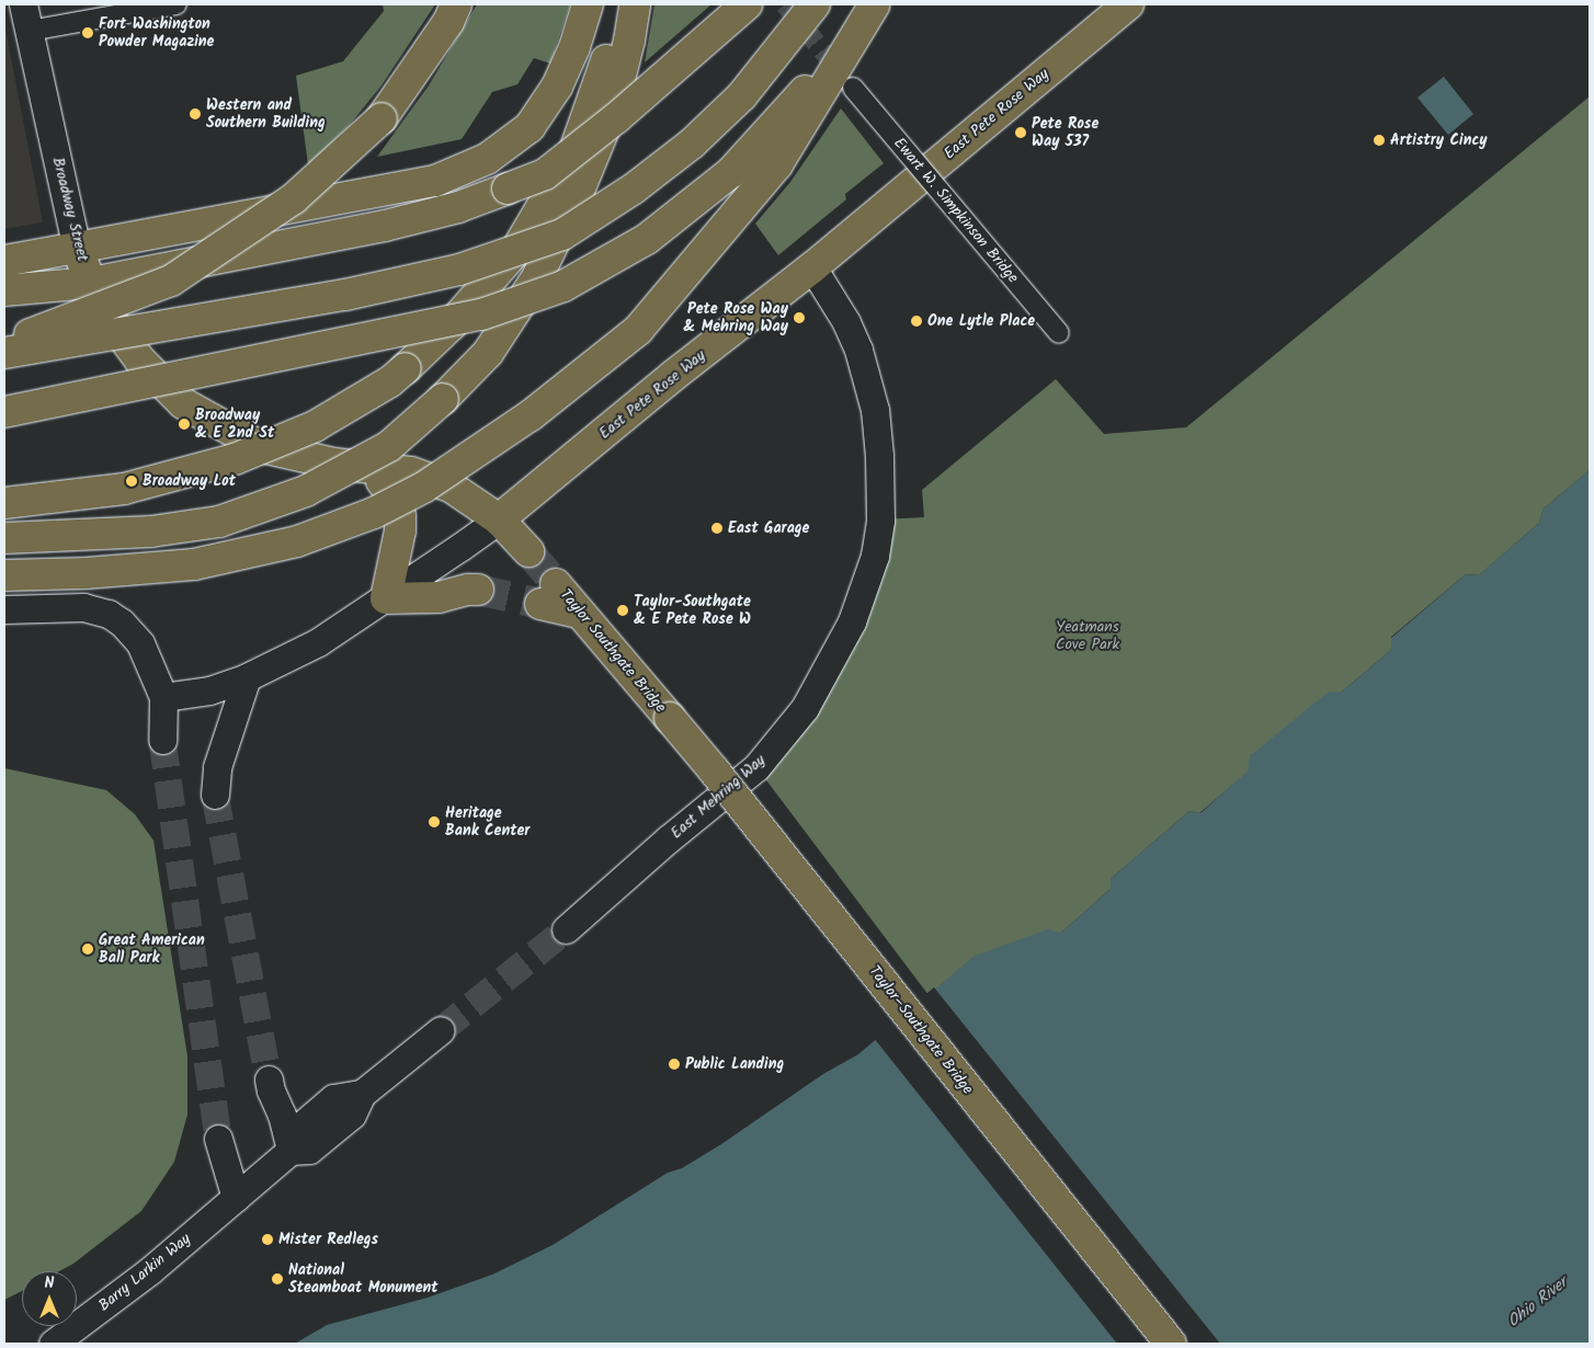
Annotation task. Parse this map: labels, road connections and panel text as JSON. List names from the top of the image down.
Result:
{
  "streets": {
    "main road": [
      "East Pete Rose Way",
      "Broadway Street",
      "Taylor Southgate Bridge",
      "East Mehring Way",
      "Taylor–Southgate Bridge",
      "Barry Larkin Way"
    ],
    "street": ["Ewart W. Simpkinson Bridge"]
  },
  "crossings": [
    ["East Pete Rose Way", "Broadway Street"],
    ["East Pete Rose Way", "East Mehring Way"],
    ["Taylor Southgate Bridge", "Taylor–Southgate Bridge"]
  ],
  "water": ["Ohio River"],
  "parks": ["Yeatmans Cove Park"],
  "places": [
    "Fort Washington Powder Magazine",
    "Western and Southern Building",
    "Pete Rose Way 537",
    "Artistry Cincy",
    "Pete Rose Way & Mehring Way",
    "One Lytle Place",
    "Broadway & E 2nd St",
    "Broadway Lot",
    "East Garage",
    "Taylor-Southgate & E Pete Rose W",
    "Heritage Bank Center",
    "Great American Ball Park",
    "Public Landing",
    "Mister Redlegs",
    "National Steamboat Monument"
  ],
  "north": "top"
}
